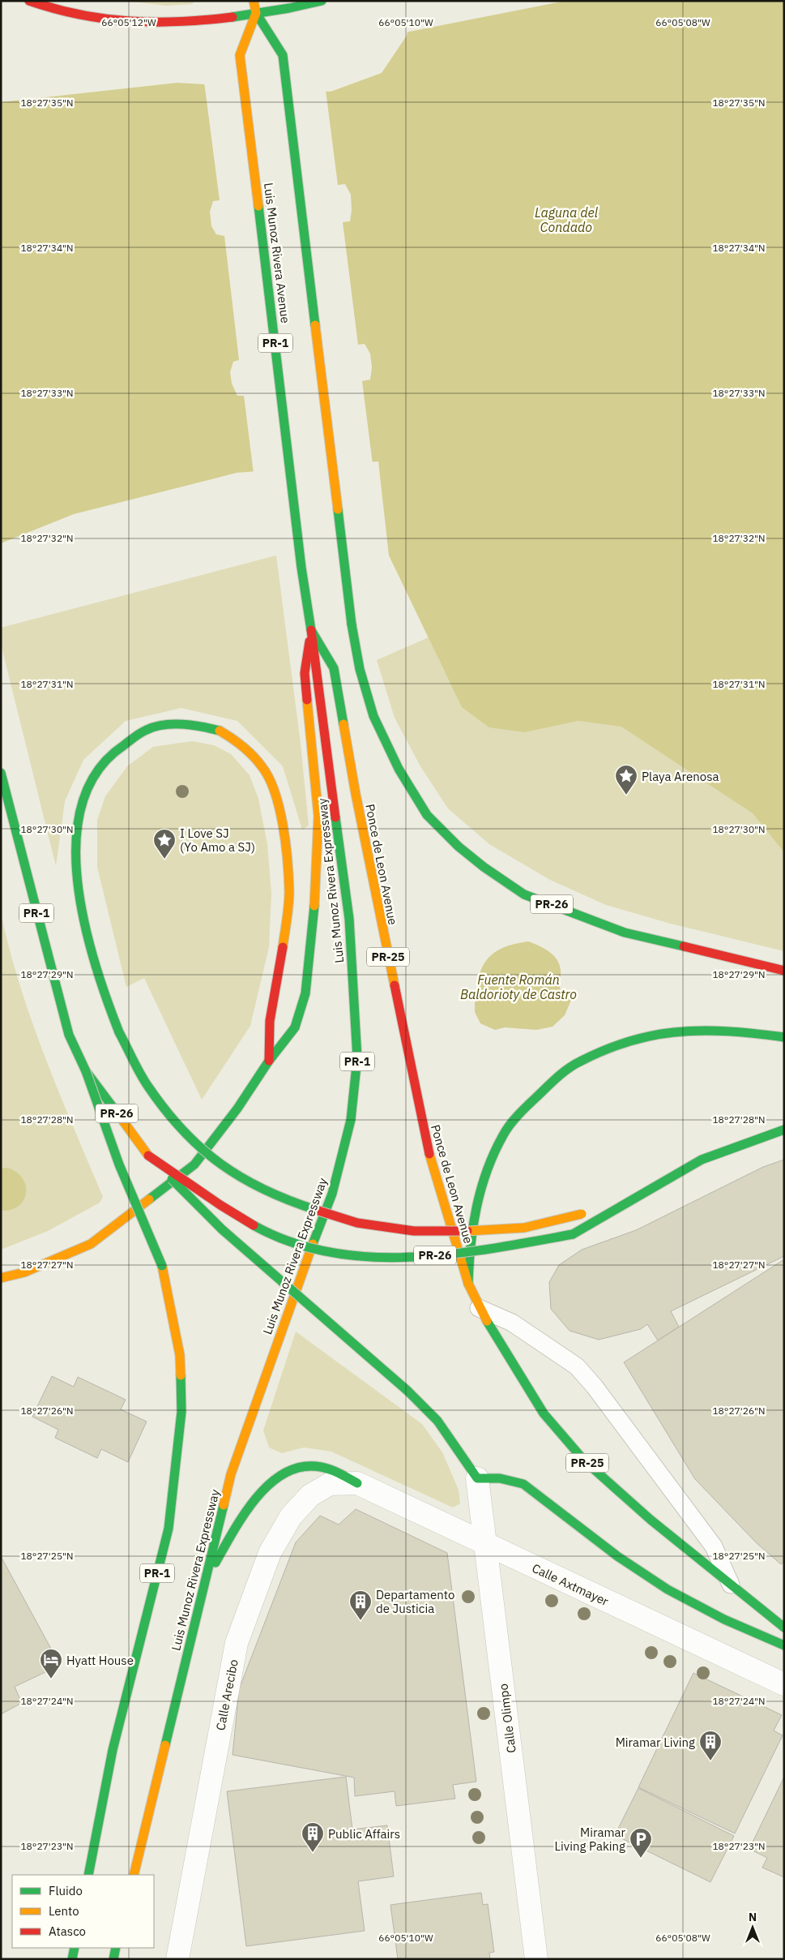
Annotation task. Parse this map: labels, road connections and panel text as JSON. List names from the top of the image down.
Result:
{
  "streets": {
    "main road": [
      "Luis Munoz Rivera Avenue",
      "PR-1",
      "Ponce de Leon Avenue",
      "Luis Munoz Rivera Expressway",
      "PR-26",
      "PR-25"
    ],
    "street": ["Calle Axtmayer", "Calle Arecibo", "Calle Olimpo"]
  },
  "crossings": [
    ["Luis Munoz Rivera Avenue", "Ponce de Leon Avenue"],
    ["Luis Munoz Rivera Avenue", "Luis Munoz Rivera Expressway"],
    ["Luis Munoz Rivera Avenue", "PR-26"],
    ["PR-1", "PR-26"],
    ["Ponce de Leon Avenue", "Luis Munoz Rivera Expressway"],
    ["Calle Axtmayer", "Calle Arecibo"],
    ["Calle Axtmayer", "Calle Olimpo"]
  ],
  "water": ["Laguna del Condado", "Fuente Román Baldorioty de Castro"],
  "places": {
    "place": ["Playa Arenosa", "I Love SJ (Yo Amo a SJ)"],
    "building": ["Departamento de Justicia", "Miramar Living", "Public Affairs"],
    "hotel": ["Hyatt House"],
    "parking": ["Miramar Living Paking"]
  },
  "legend": ["Fluido", "Lento", "Atasco"],
  "north": "top",
  "coordinates": [
    "66°05'12\"W",
    "66°05'10\"W",
    "66°05'08\"W",
    "18°27'35\"N",
    "18°27'34\"N",
    "18°27'33\"N",
    "18°27'32\"N",
    "18°27'31\"N",
    "18°27'30\"N",
    "18°27'29\"N",
    "18°27'28\"N",
    "18°27'27\"N",
    "18°27'26\"N",
    "18°27'25\"N",
    "18°27'24\"N",
    "18°27'23\"N"
  ]
}
